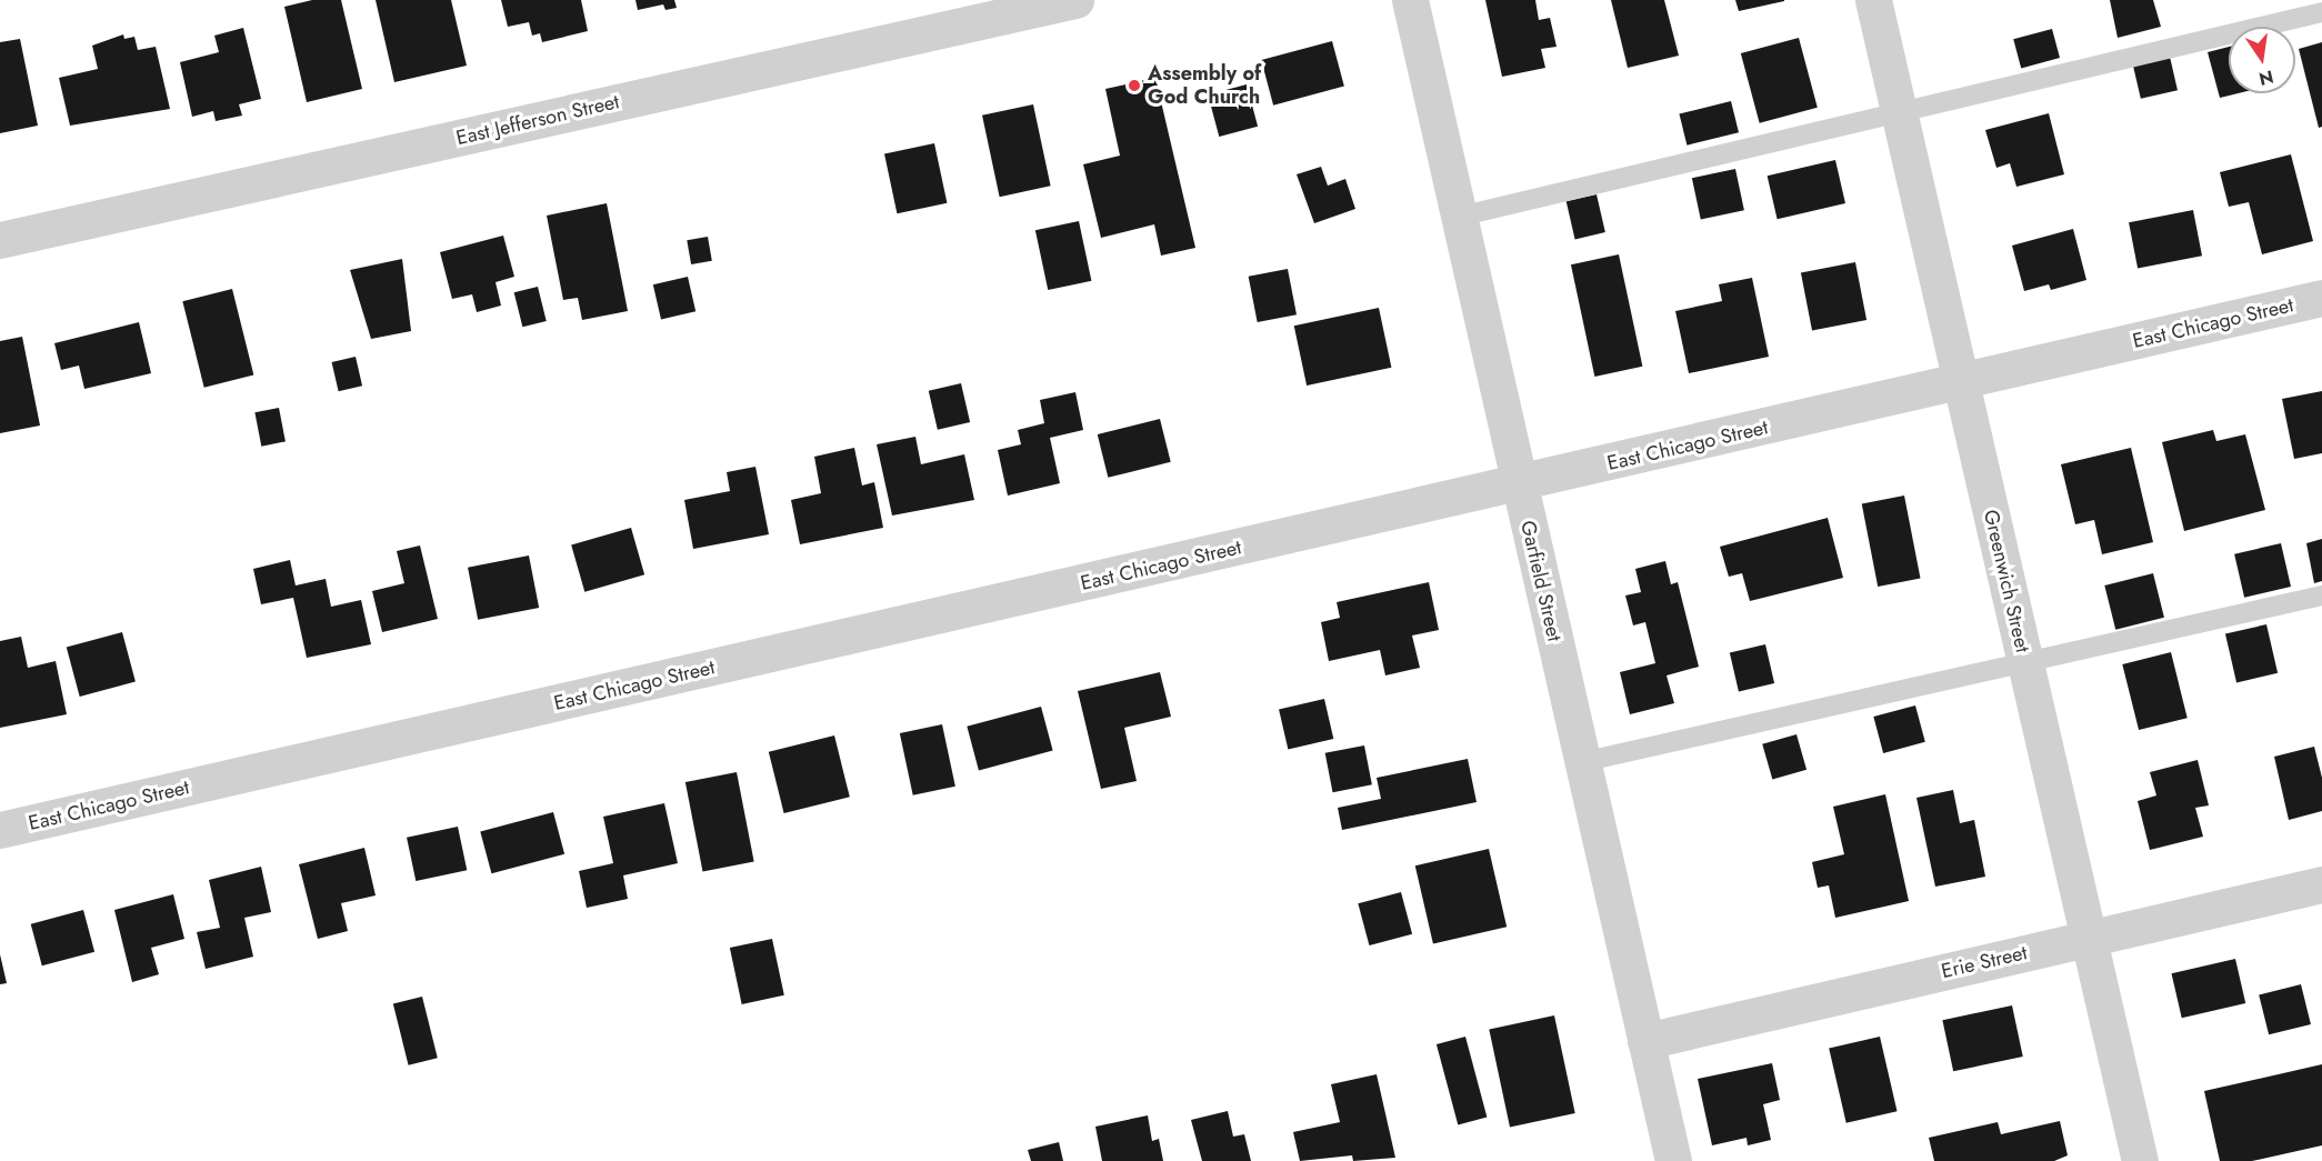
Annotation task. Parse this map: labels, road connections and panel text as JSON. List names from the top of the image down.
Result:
{
  "streets": {
    "street": [
      "East Jefferson Street",
      "East Chicago Street",
      "Garfield Street",
      "Greenwich Street",
      "Erie Street"
    ]
  },
  "crossings": [
    ["East Chicago Street", "Garfield Street"],
    ["East Chicago Street", "Greenwich Street"],
    ["Garfield Street", "Erie Street"],
    ["Greenwich Street", "Erie Street"]
  ],
  "places": ["Assembly of God Church"],
  "north": "bottom"
}
